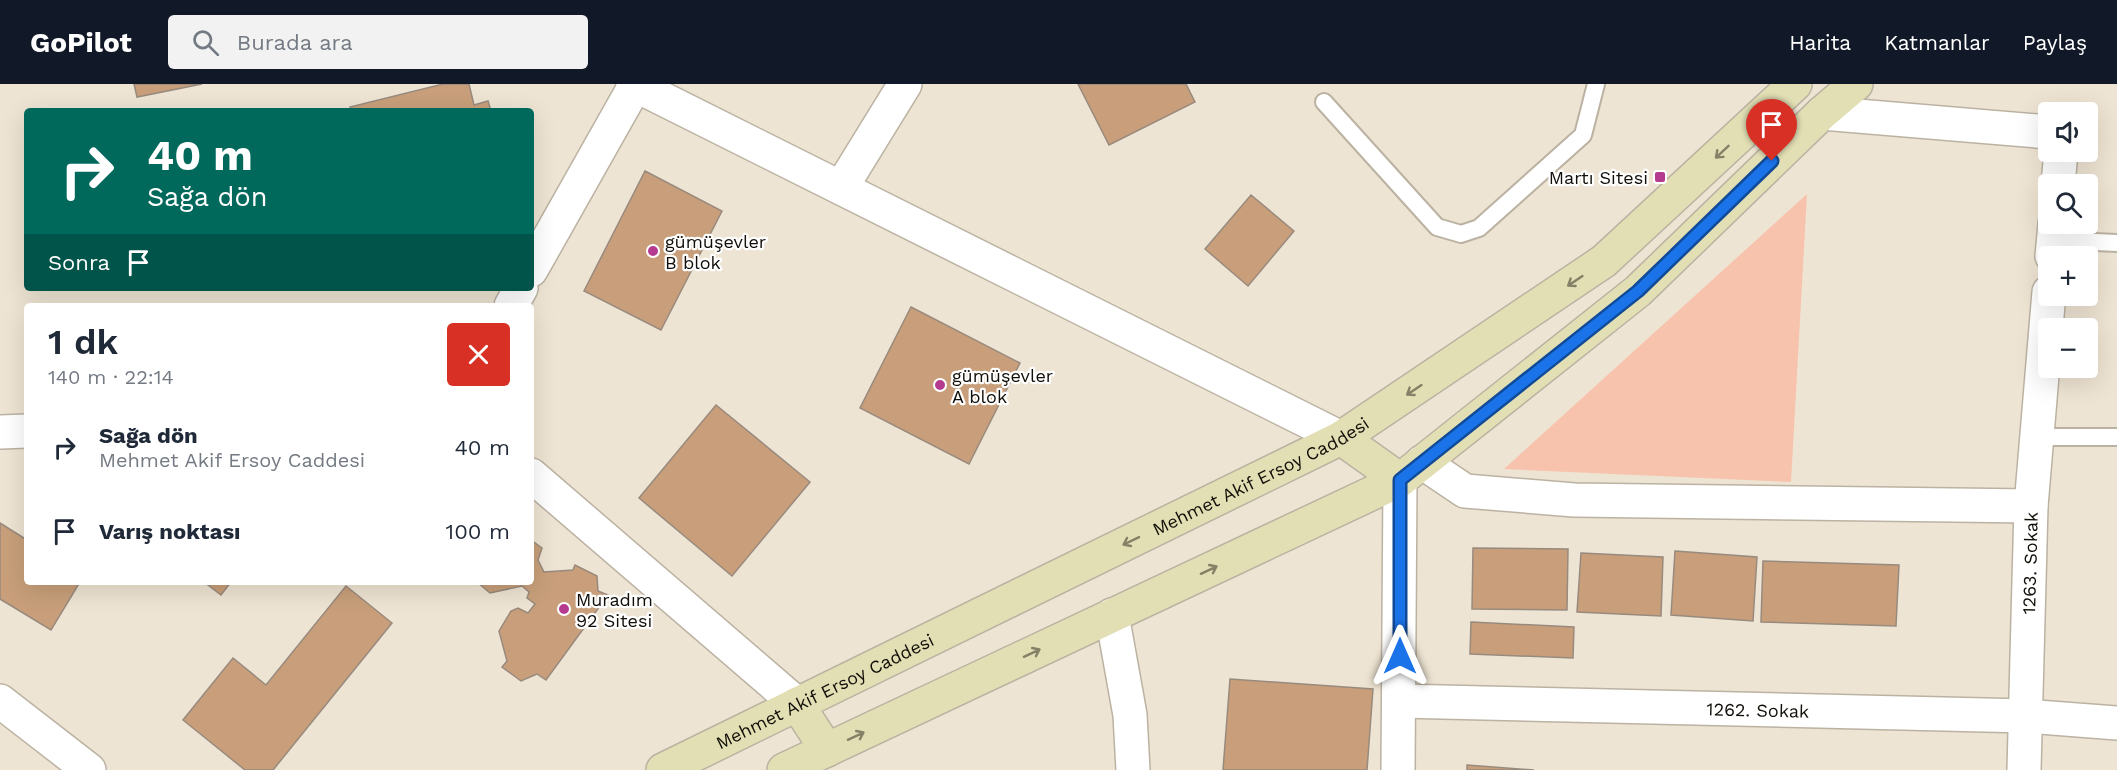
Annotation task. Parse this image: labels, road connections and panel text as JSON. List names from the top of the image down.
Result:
{
  "streets": {
    "main road": ["Mehmet Akif Ersoy Caddesi"],
    "street": ["1263. Sokak", "1262. Sokak"]
  },
  "crossings": [
    ["1263. Sokak", "1262. Sokak"]
  ],
  "places": {
    "transit": ["Martı Sitesi"],
    "other": ["gümüşevler B blok", "gümüşevler A blok", "Muradım 92 Sitesi"]
  },
  "page": {
    "header": "GoPilot",
    "search": "Burada ara",
    "nav": ["Harita", "Katmanlar", "Paylaş"],
    "map_buttons": ["+", "−"],
    "turn": ["40 m", "Sağa dön"],
    "then": "Sonra",
    "heading": ["1 dk", "140 m · 22:14"],
    "list": [
      {
        "name": "Sağa dön",
        "note": "Mehmet Akif Ersoy Caddesi",
        "value": "40 m"
      },
      {
        "name": "Varış noktası",
        "value": "100 m"
      }
    ]
  }
}
